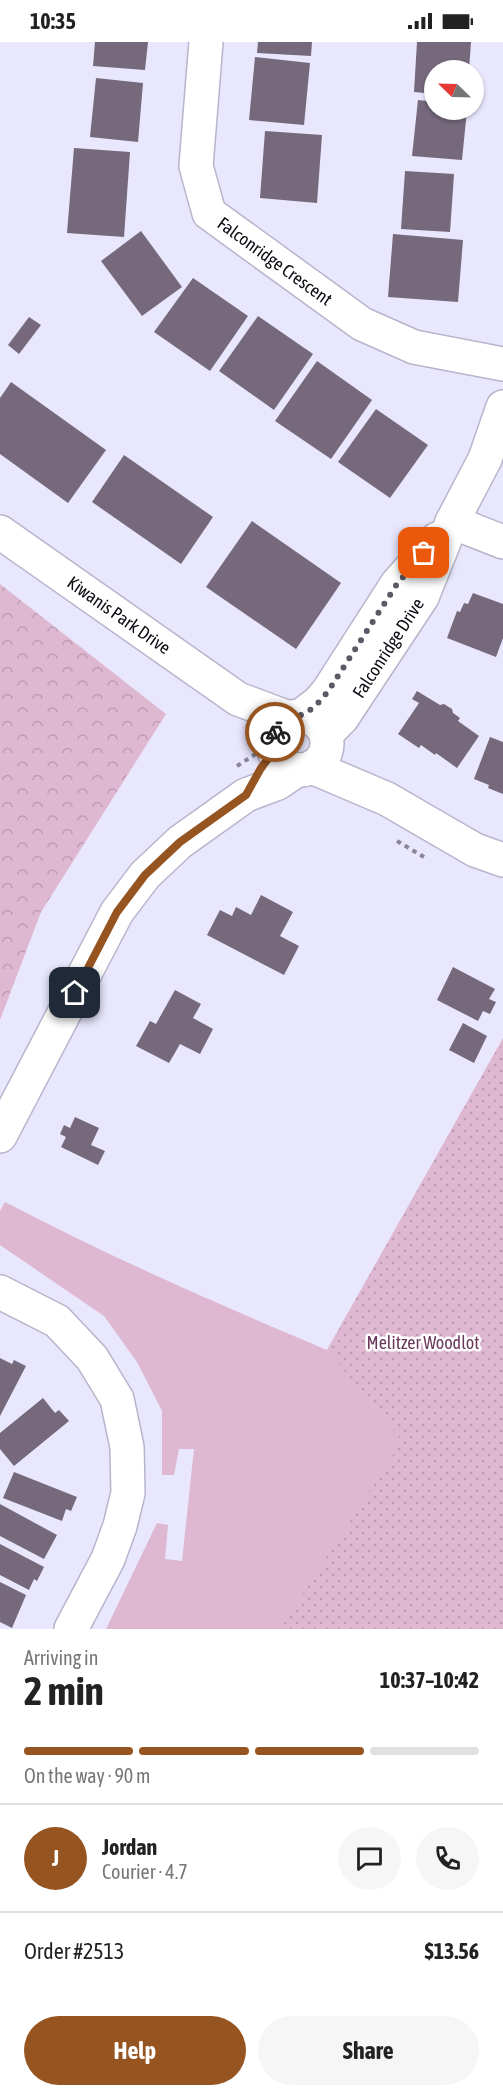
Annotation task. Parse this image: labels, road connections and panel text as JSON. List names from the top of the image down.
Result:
{
  "streets": {
    "street": ["Falconridge Crescent", "Kiwanis Park Drive", "Falconridge Drive"]
  },
  "crossings": [
    ["Kiwanis Park Drive", "Falconridge Drive"]
  ],
  "parks": ["Melitzer Woodlot"],
  "north": "top left",
  "page": {
    "status": "10:35",
    "heading": ["2 min", "Arriving in", "10:37–10:42"],
    "panel": [
      "Jordan",
      "Courier · 4.7",
      "Order #2513",
      "$13.56"
    ],
    "bar": "On the way · 90 m",
    "round": "J",
    "buttons": ["Help", "Share"]
  }
}
